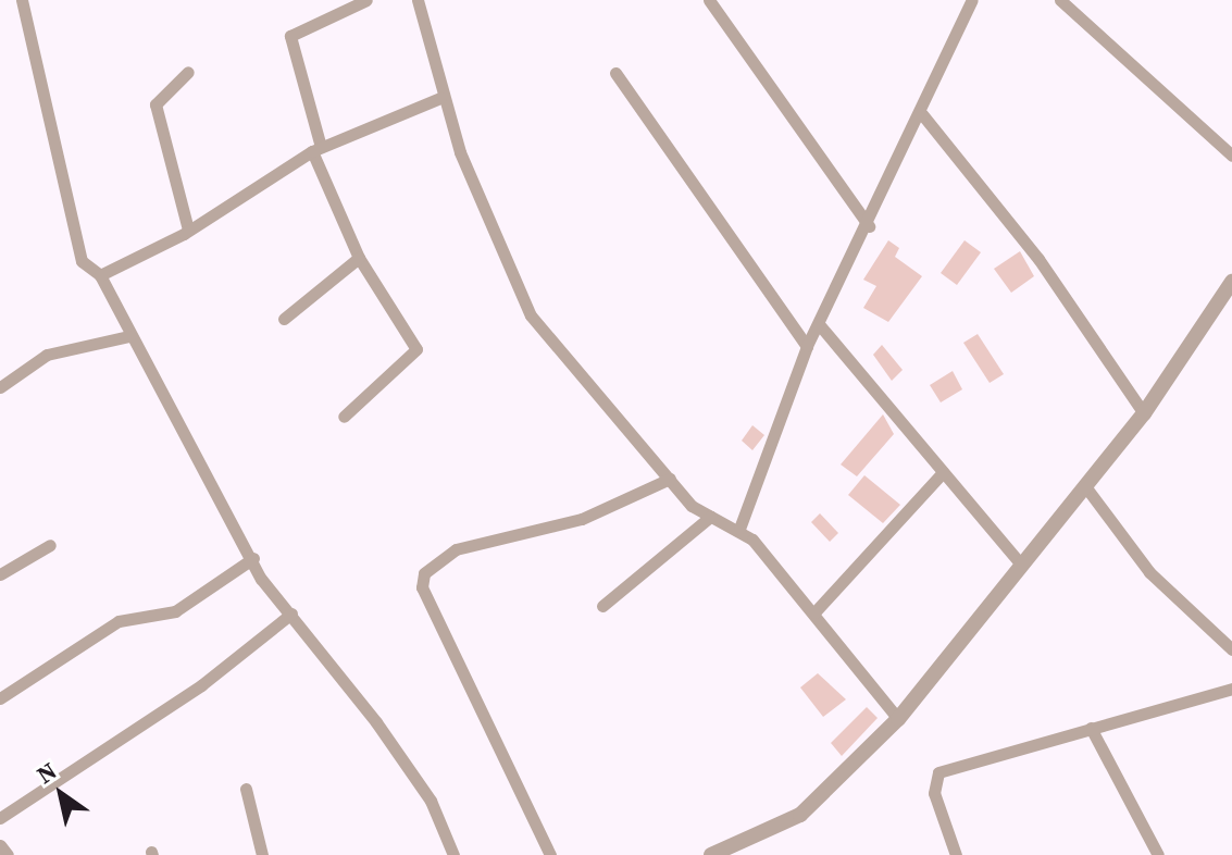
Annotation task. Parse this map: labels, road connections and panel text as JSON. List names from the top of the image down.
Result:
{
  "north": "top left"
}
